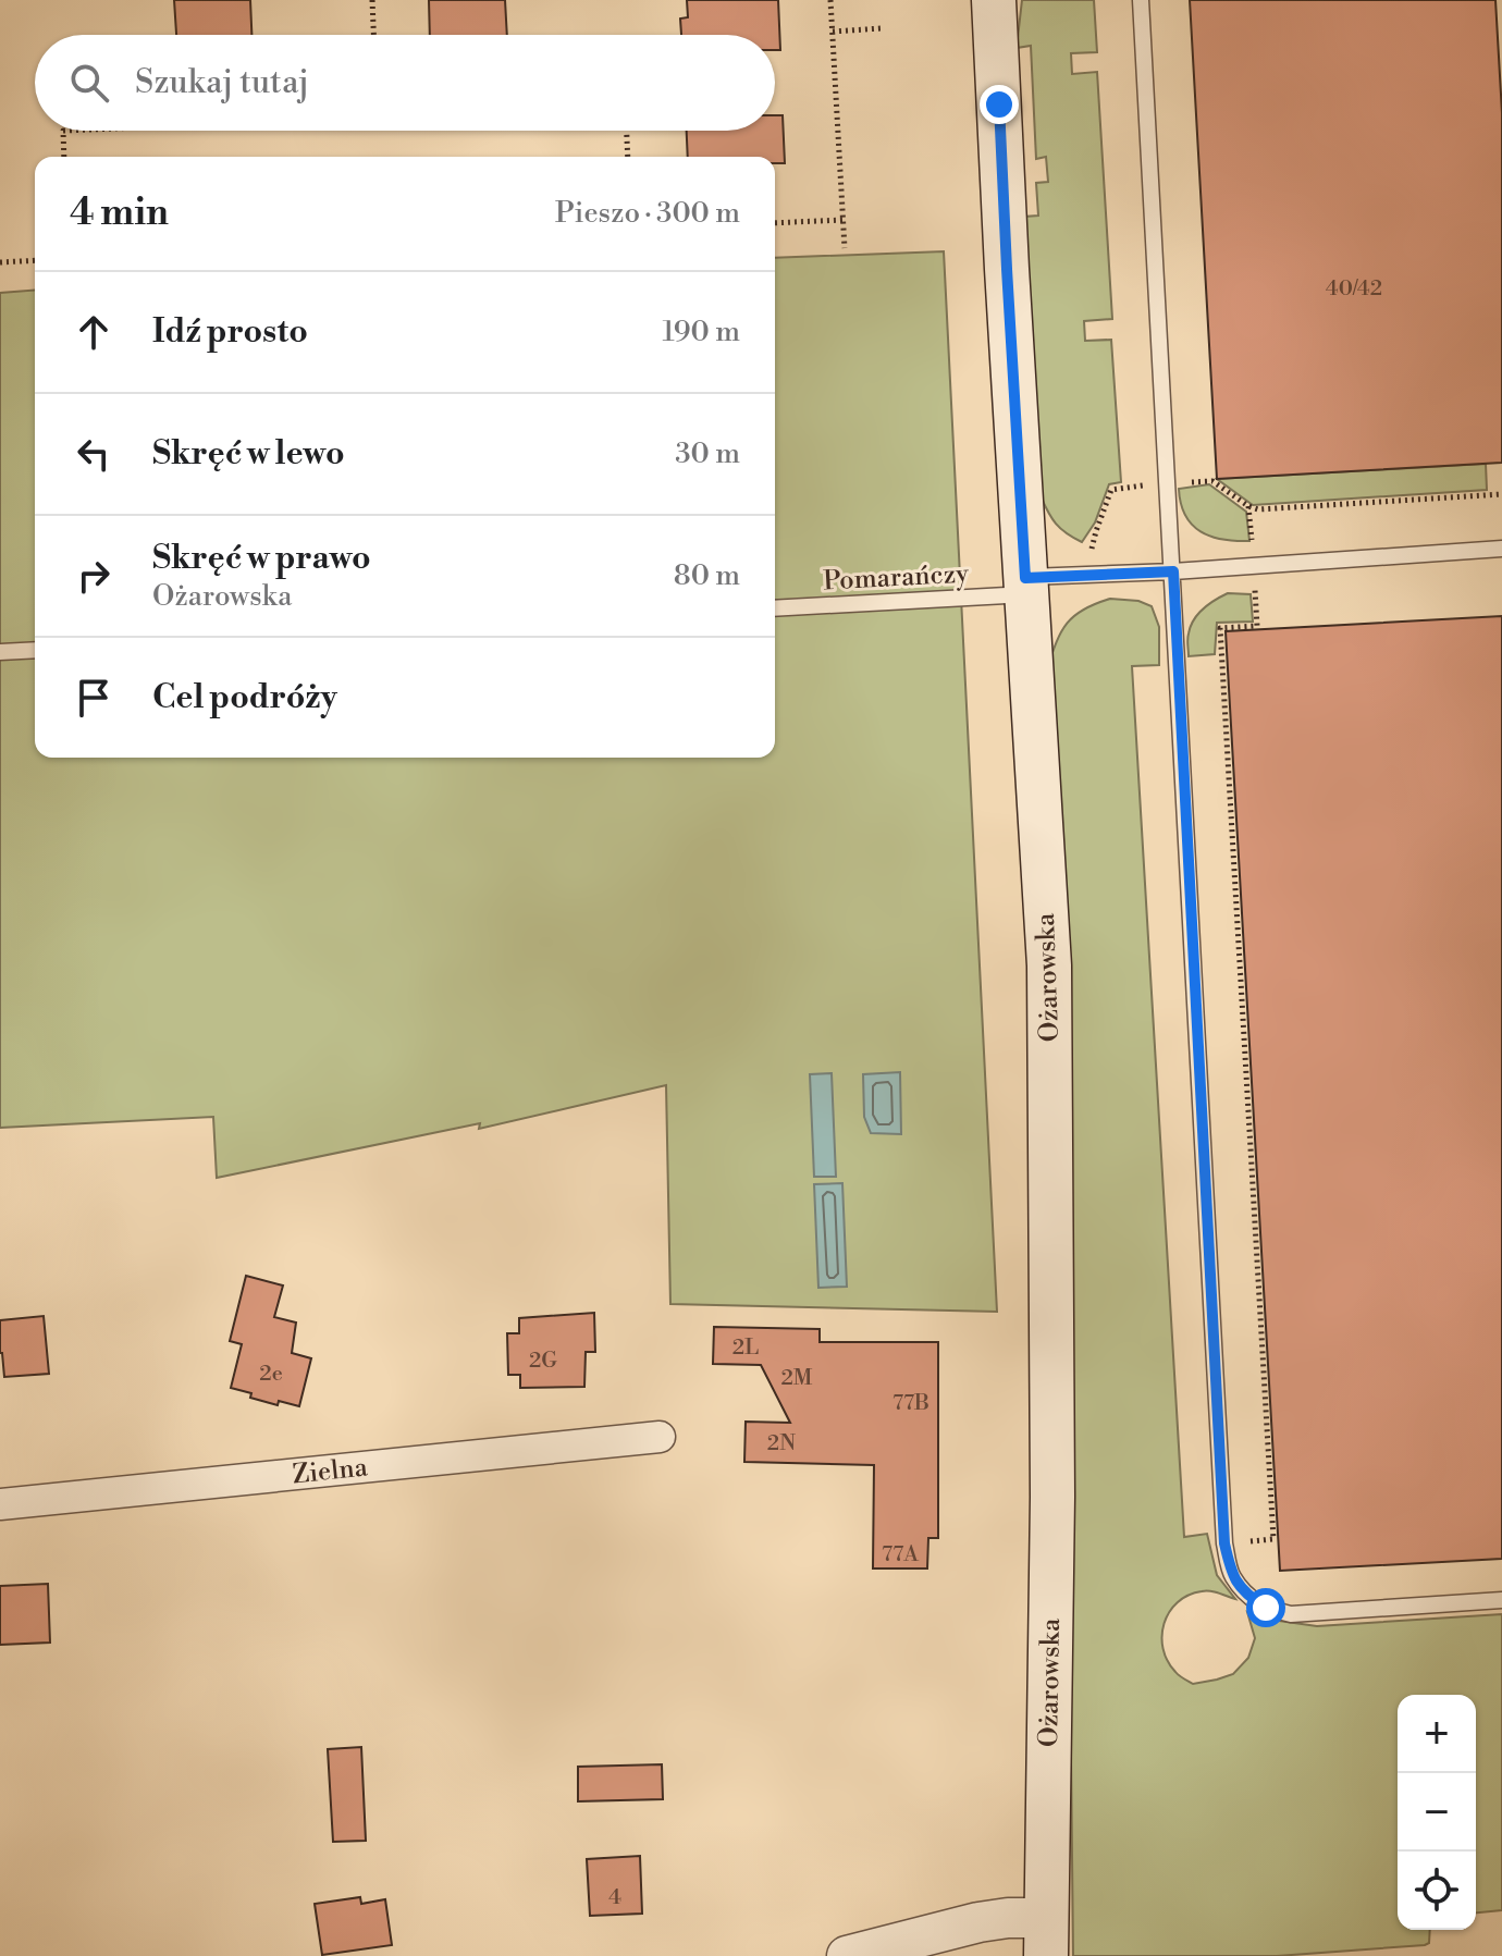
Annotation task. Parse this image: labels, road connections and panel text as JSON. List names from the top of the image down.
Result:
{
  "streets": {
    "main road": ["Ożarowska"],
    "street": ["Zielna"],
    "lane": ["Pomarańczy"]
  },
  "crossings": [
    ["Pomarańczy", "Ożarowska"]
  ],
  "house_numbers": [
    "40/42",
    "2L",
    "2G",
    "2e",
    "2M",
    "77B",
    "2N",
    "77A",
    "4"
  ],
  "page": {
    "search": "Szukaj tutaj",
    "heading": ["4 min", "Pieszo · 300 m"],
    "list": [
      ["Idź prosto", "190 m"],
      ["Skręć w lewo", "30 m"],
      ["Skręć w prawo", "Ożarowska", "80 m"],
      "Cel podróży"
    ],
    "map_buttons": ["+", "−"]
  }
}
